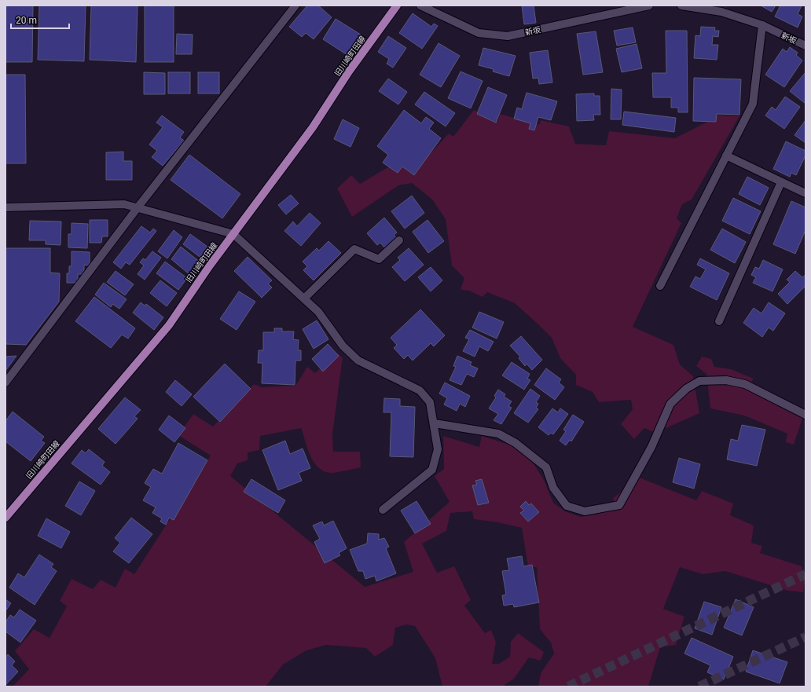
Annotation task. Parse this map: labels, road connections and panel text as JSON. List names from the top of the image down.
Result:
{
  "streets": {
    "main road": ["旧川崎町田線"],
    "street": ["新坂"]
  },
  "scale_bar": "20 m"
}
